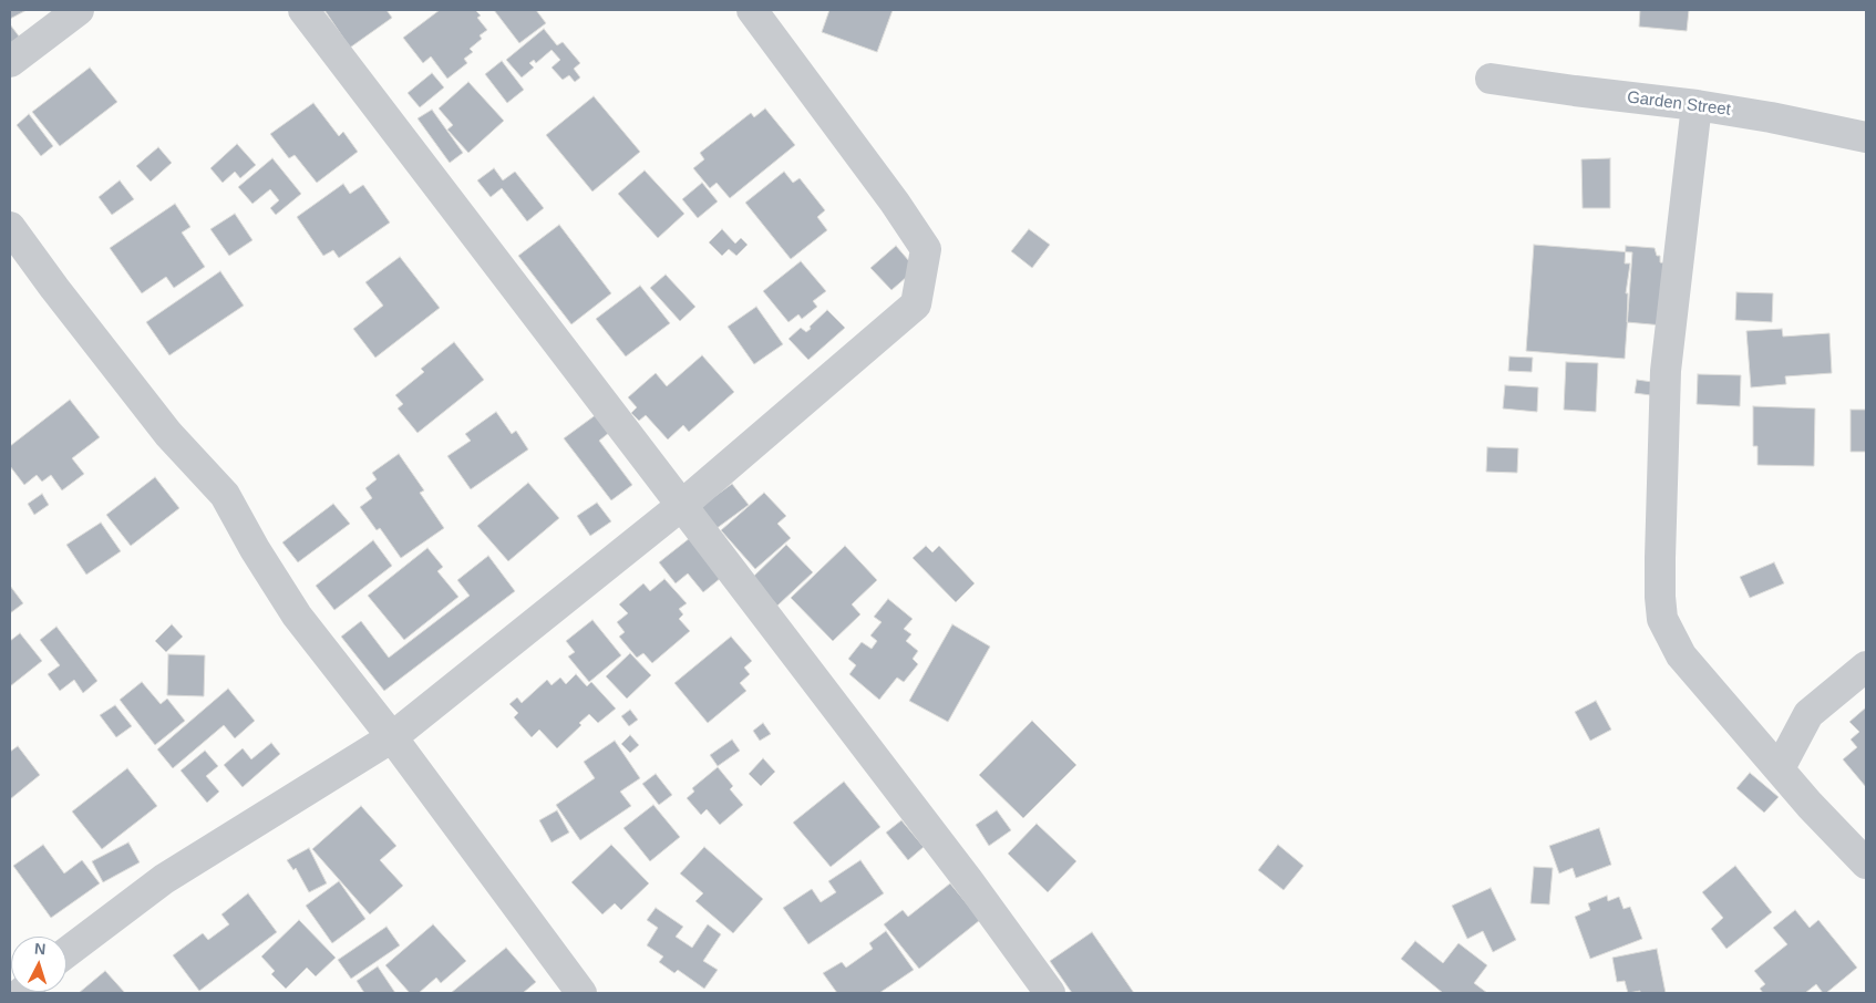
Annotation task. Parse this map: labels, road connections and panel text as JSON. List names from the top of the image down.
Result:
{
  "streets": {
    "street": ["Garden Street"]
  },
  "north": "top"
}
